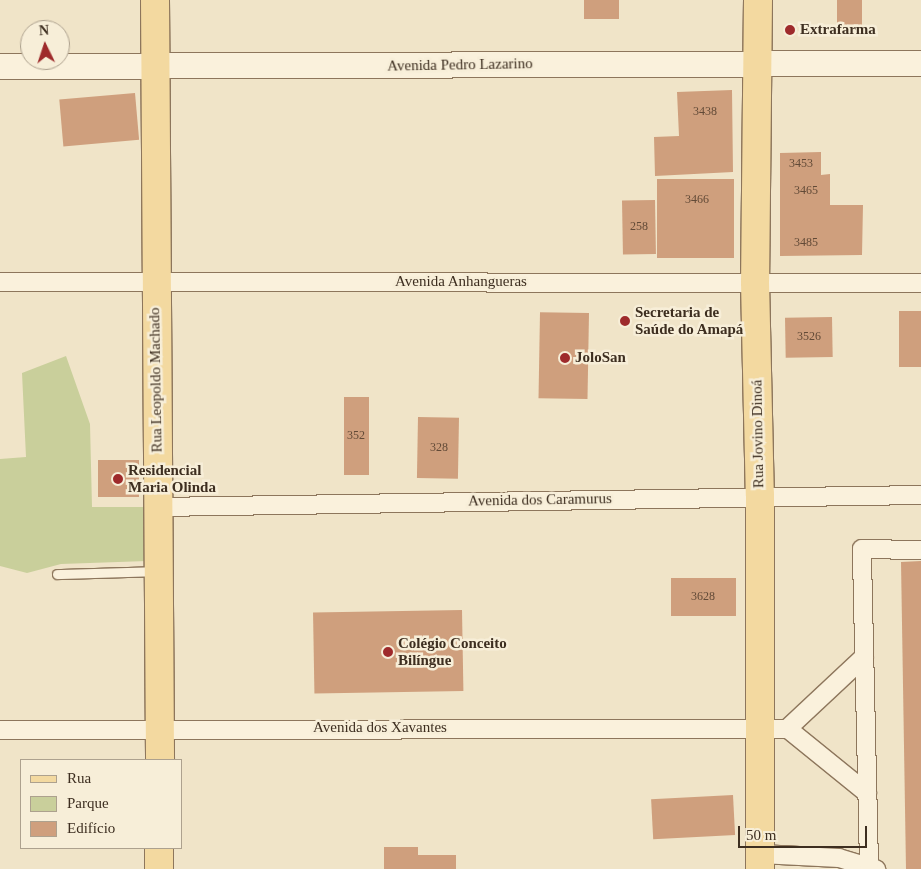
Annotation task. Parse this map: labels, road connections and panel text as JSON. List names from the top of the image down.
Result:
{
  "streets": {
    "main road": ["Avenida Pedro Lazarino", "Rua Leopoldo Machado", "Rua Jovino Dinoá"],
    "street": ["Avenida Anhangueras", "Avenida dos Caramurus", "Avenida dos Xavantes"]
  },
  "crossings": [
    ["Avenida Pedro Lazarino", "Rua Leopoldo Machado"],
    ["Avenida Pedro Lazarino", "Rua Jovino Dinoá"],
    ["Avenida Anhangueras", "Rua Leopoldo Machado"],
    ["Avenida Anhangueras", "Rua Jovino Dinoá"],
    ["Rua Leopoldo Machado", "Avenida dos Caramurus"],
    ["Rua Leopoldo Machado", "Avenida dos Xavantes"],
    ["Rua Jovino Dinoá", "Avenida dos Caramurus"],
    ["Rua Jovino Dinoá", "Avenida dos Xavantes"]
  ],
  "places": [
    "Extrafarma",
    "Secretaria de Saúde do Amapá",
    "JoloSan",
    "Residencial Maria Olinda",
    "Colégio Conceito Bilíngue"
  ],
  "house_numbers": [
    "3438",
    "3453",
    "3465",
    "3466",
    "258",
    "3485",
    "3526",
    "352",
    "328",
    "3628"
  ],
  "legend": ["Rua", "Parque", "Edifício"],
  "scale_bar": "50 m",
  "north": "top"
}
